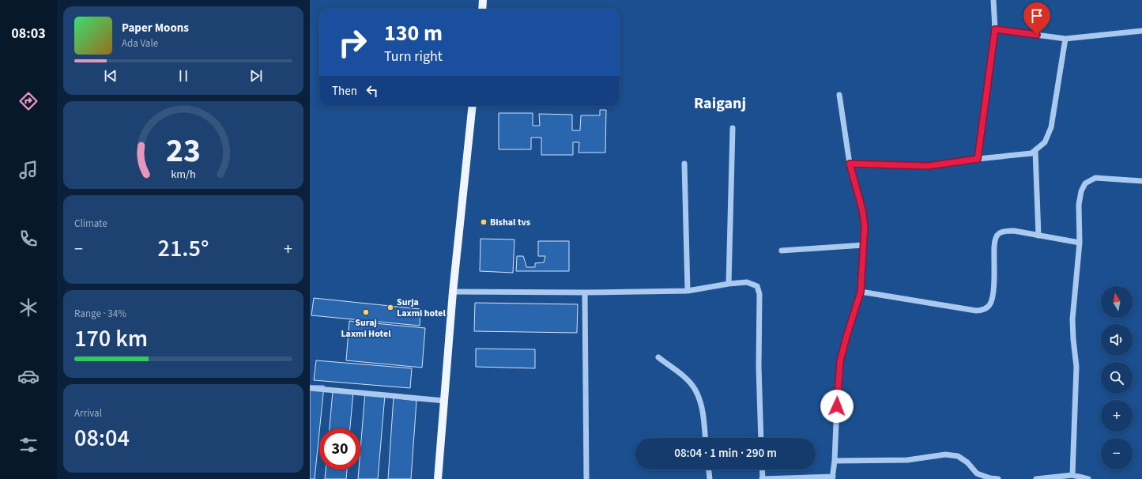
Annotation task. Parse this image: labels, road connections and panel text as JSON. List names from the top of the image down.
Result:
{
  "districts": ["Raiganj"],
  "places": ["Bishal tvs", "Surja Laxmi hotel", "Suraj Laxmi Hotel"],
  "north": "top",
  "page": {
    "tabs": "08:03",
    "turn": ["130 m", "Turn right"],
    "song": ["Paper Moons", "Ada Vale"],
    "then": "Then",
    "tile": [
      "Climate",
      ["Range · 34%", "170 km"],
      ["Arrival", "08:04"]
    ],
    "heat": ["−", "21.5°", "+"],
    "map_buttons": ["+", "−"],
    "limit": "30",
    "trip": "08:04 · 1 min · 290 m",
    "gauge": ["23", "km/h"]
  }
}
